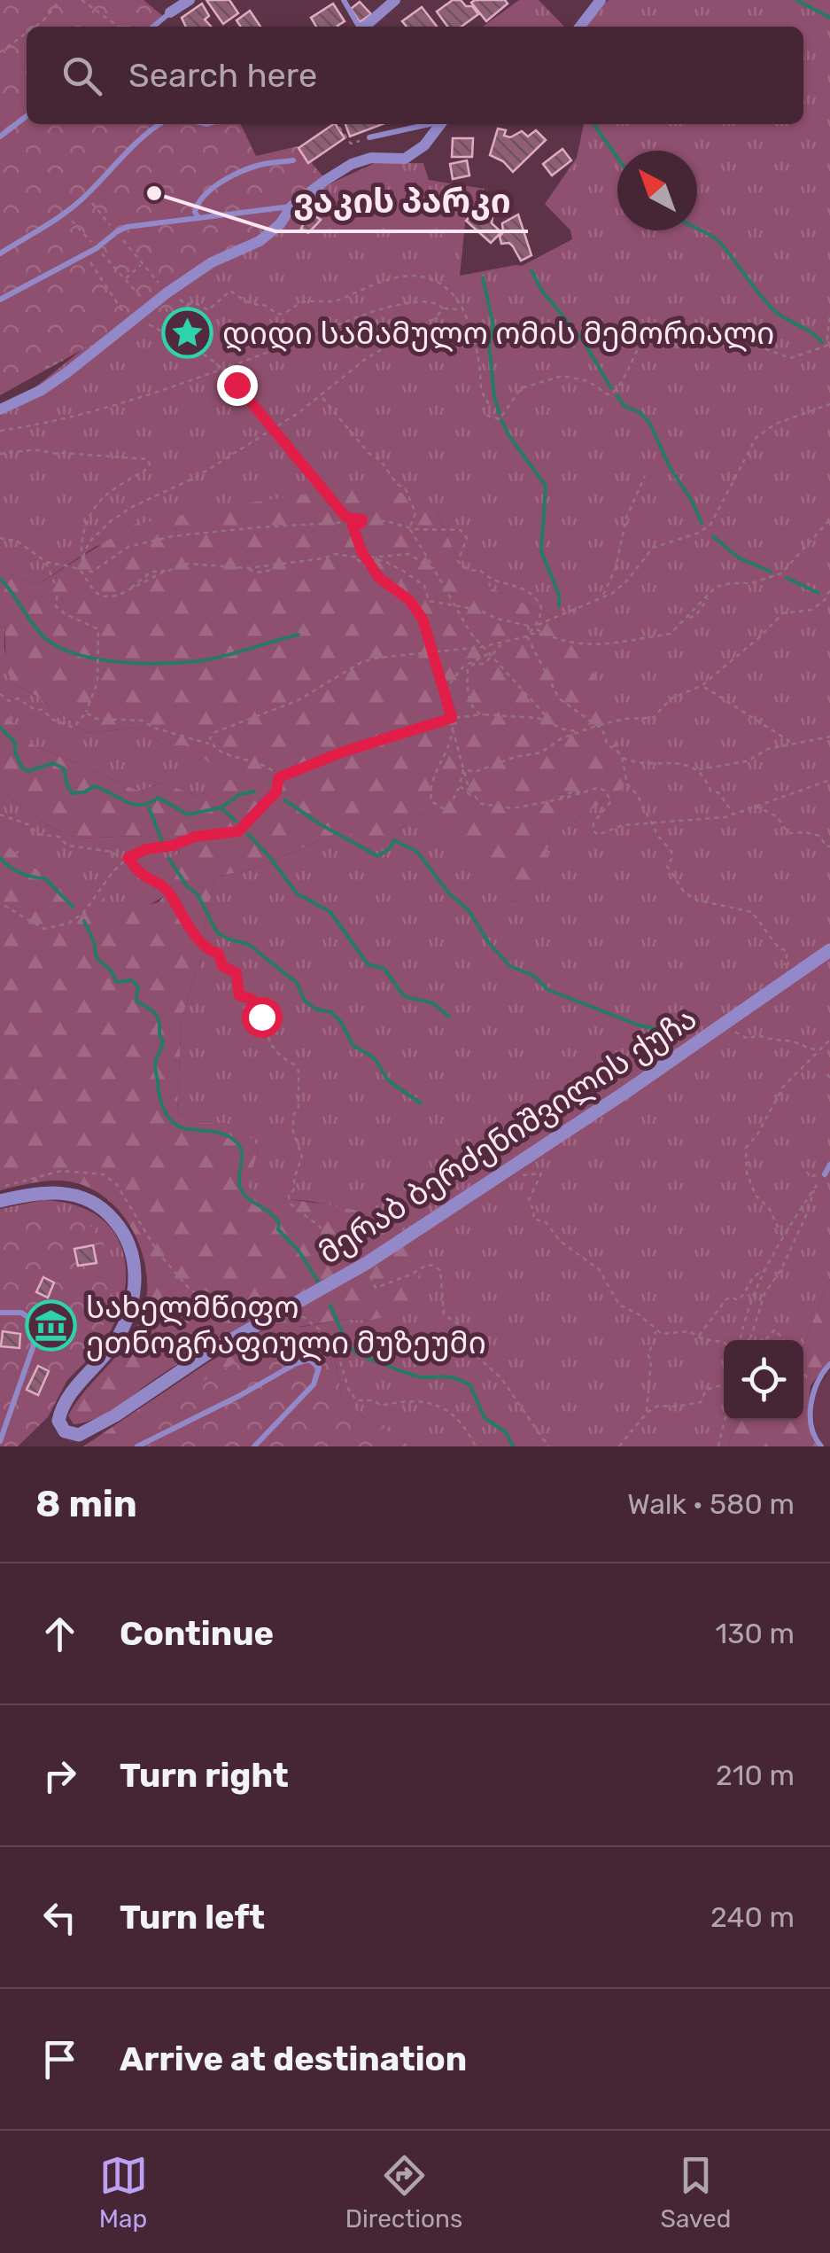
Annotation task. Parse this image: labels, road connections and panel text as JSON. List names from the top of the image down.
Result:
{
  "streets": {
    "street": ["მერაბ ბერძენიშვილის ქუჩა"]
  },
  "places": {
    "other": ["ვაკის პარკი"],
    "place": ["დიდი სამამულო ომის მემორიალი"],
    "museum": ["სახელმწიფო ეთნოგრაფიული მუზეუმი"]
  },
  "north": "top left",
  "page": {
    "search": "Search here",
    "heading": ["8 min", "Walk · 580 m"],
    "list": [
      ["Continue", "130 m"],
      ["Turn right", "210 m"],
      ["Turn left", "240 m"],
      "Arrive at destination"
    ],
    "nav": ["Map", "Directions", "Saved"]
  }
}
